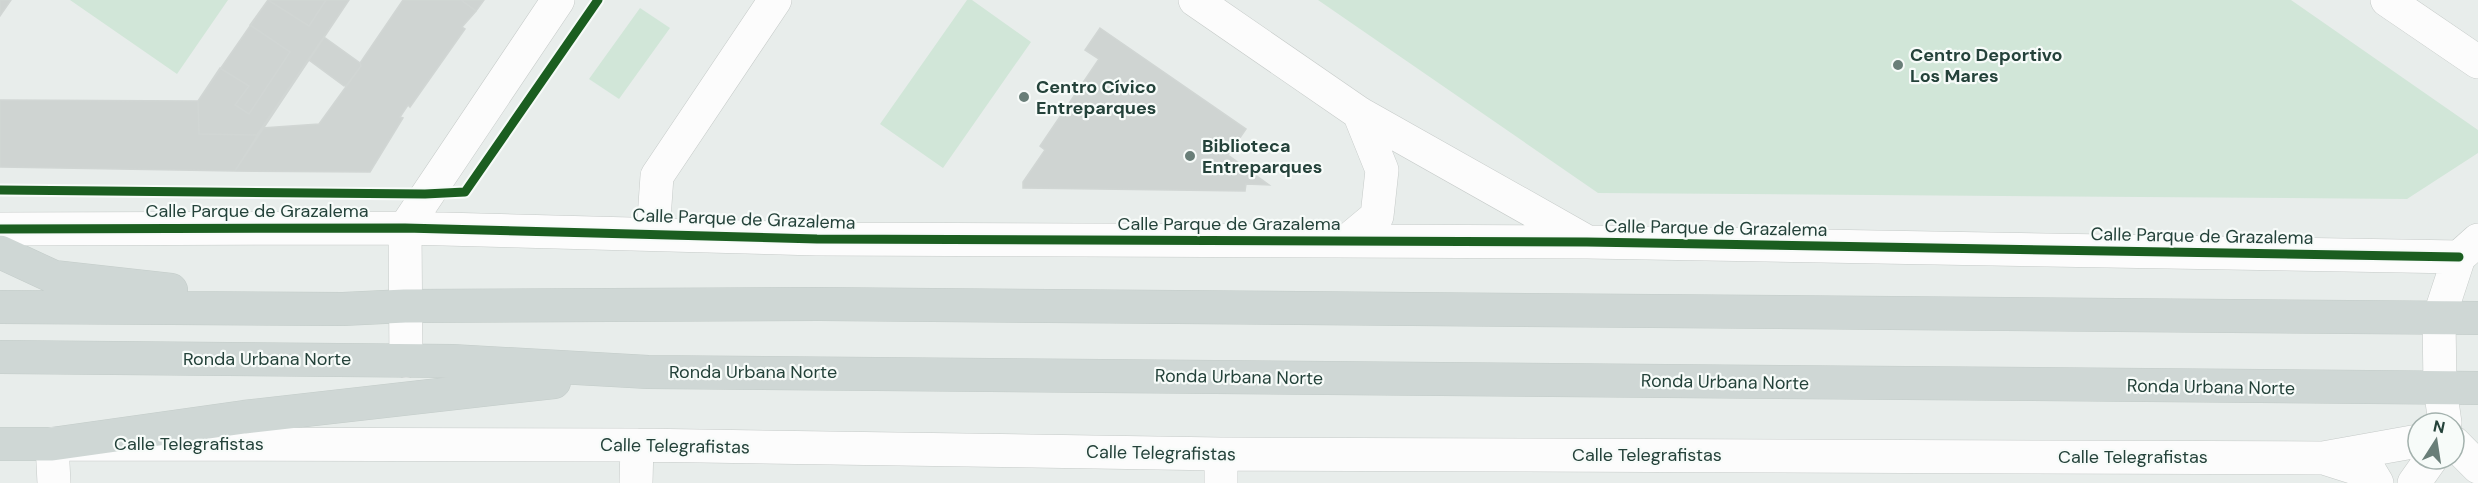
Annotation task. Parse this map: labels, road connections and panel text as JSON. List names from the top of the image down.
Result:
{
  "streets": {
    "main road": ["Ronda Urbana Norte", "Calle Telegrafistas"],
    "street": ["Calle Parque de Grazalema"]
  },
  "places": ["Centro Deportivo Los Mares", "Centro Cívico Entreparques", "Biblioteca Entreparques"],
  "north": "top"
}
